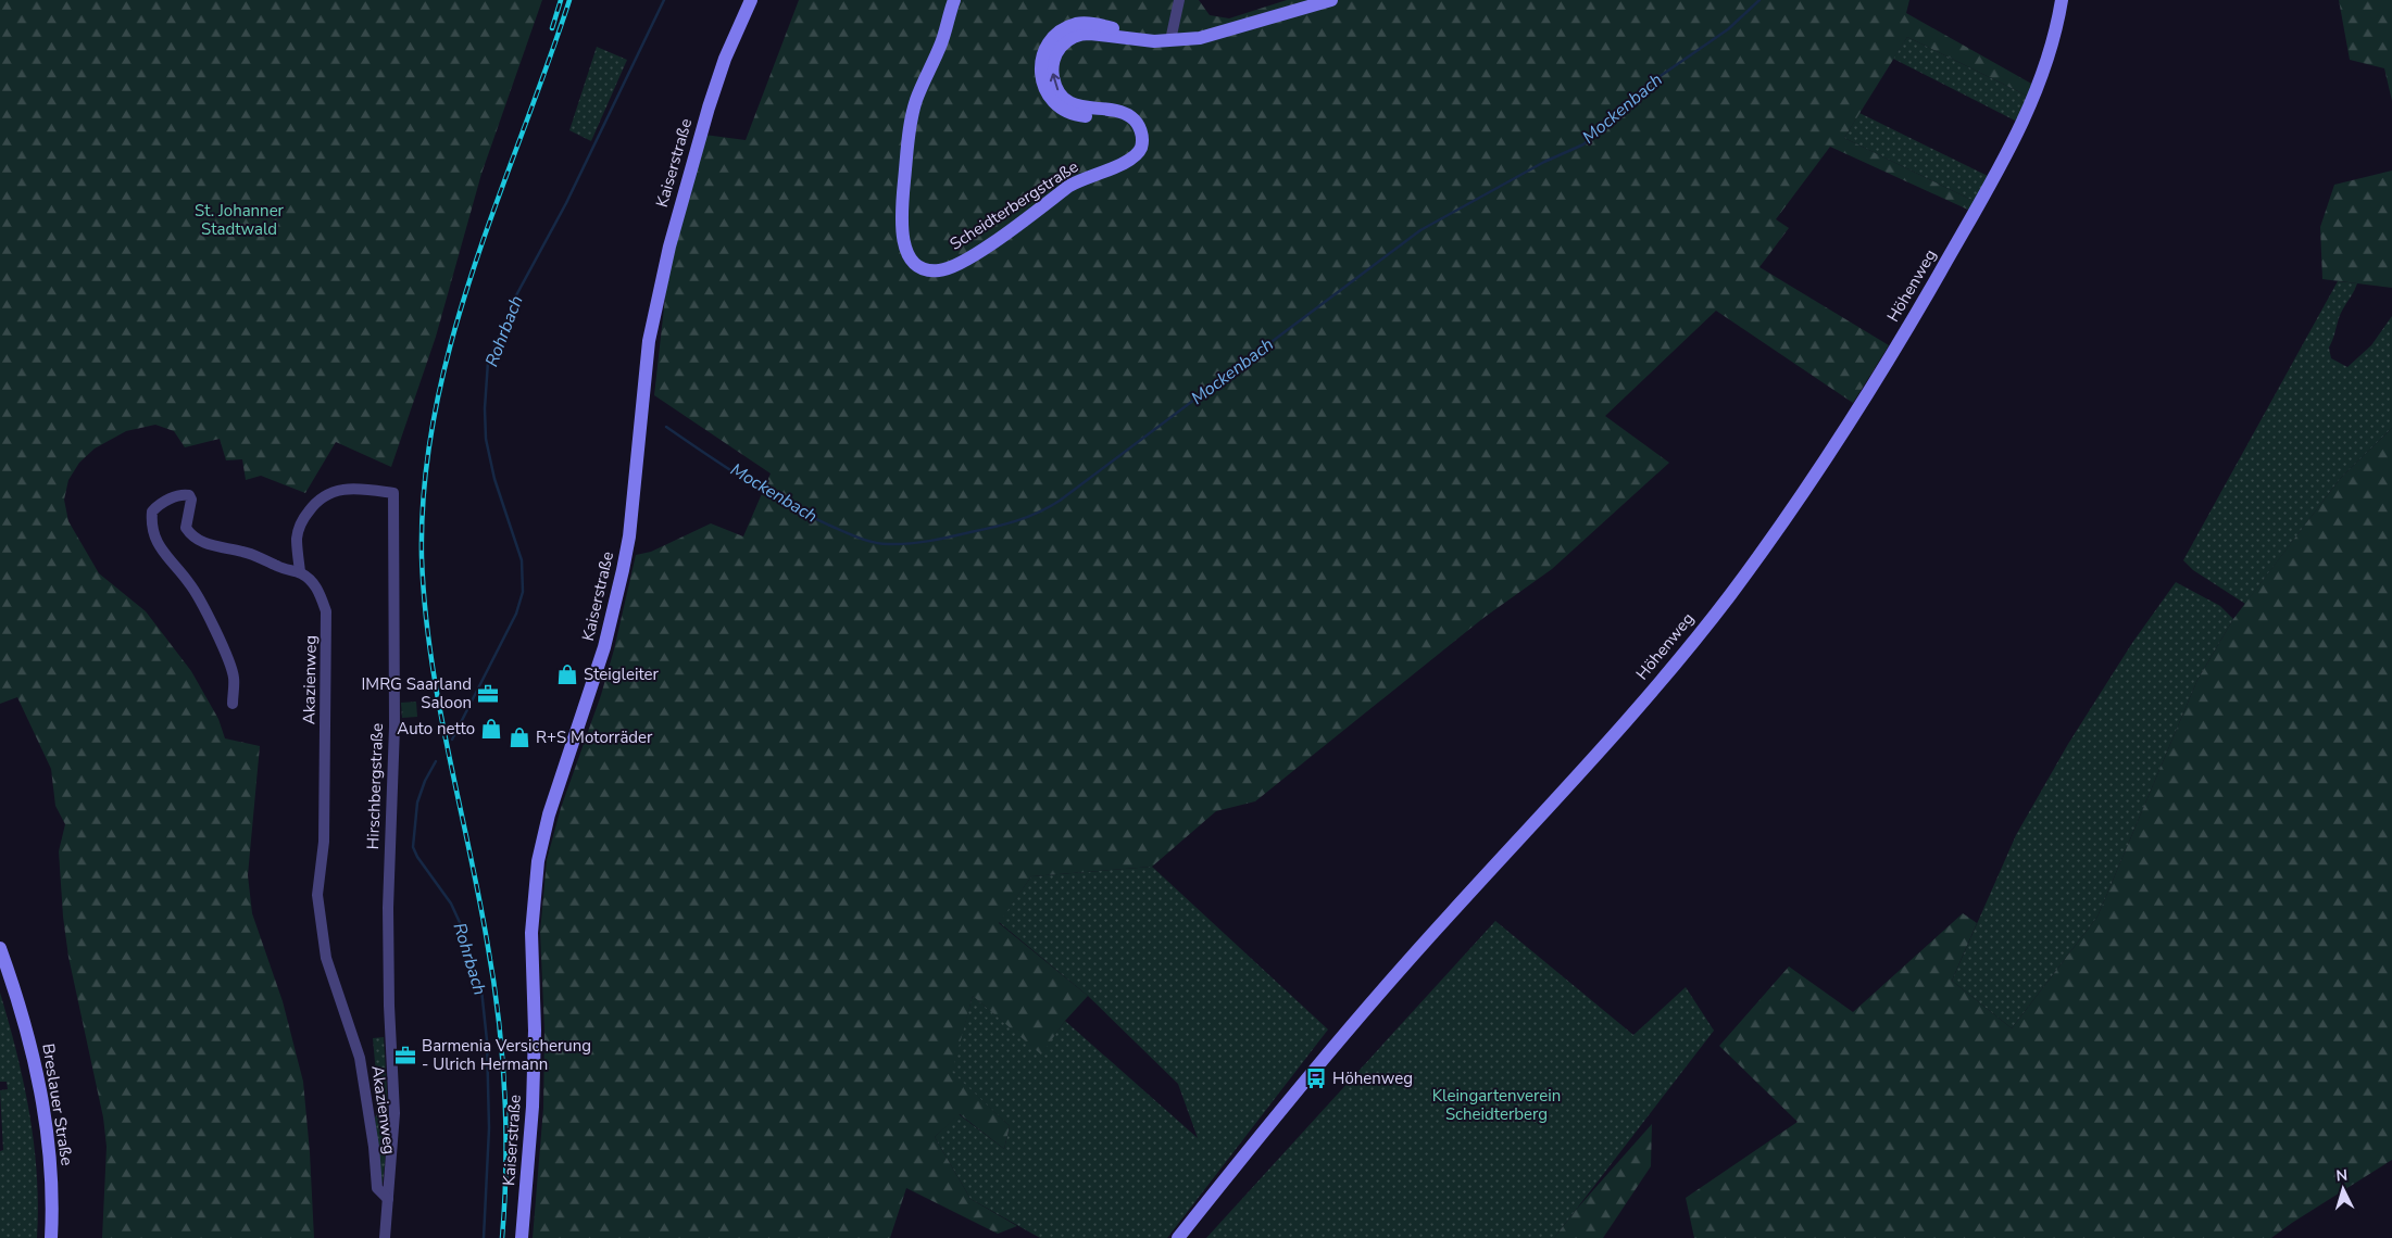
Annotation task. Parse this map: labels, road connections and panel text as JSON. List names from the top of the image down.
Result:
{
  "streets": {
    "street": [
      "Kaiserstraße",
      "Scheidterbergstraße",
      "Höhenweg",
      "Akazienweg",
      "Hirschbergstraße",
      "Breslauer Straße"
    ]
  },
  "crossings": [
    ["Akazienweg", "Hirschbergstraße"]
  ],
  "water": ["Mockenbach", "Rohrbach"],
  "parks": ["St. Johanner Stadtwald", "Kleingartenverein Scheidterberg"],
  "places": {
    "shop": ["Steigleiter", "Auto netto", "R+S Motorräder"],
    "office": ["IMRG Saarland Saloon", "Barmenia Versicherung - Ulrich Hermann"],
    "bus stop": ["Höhenweg"]
  },
  "north": "top"
}
